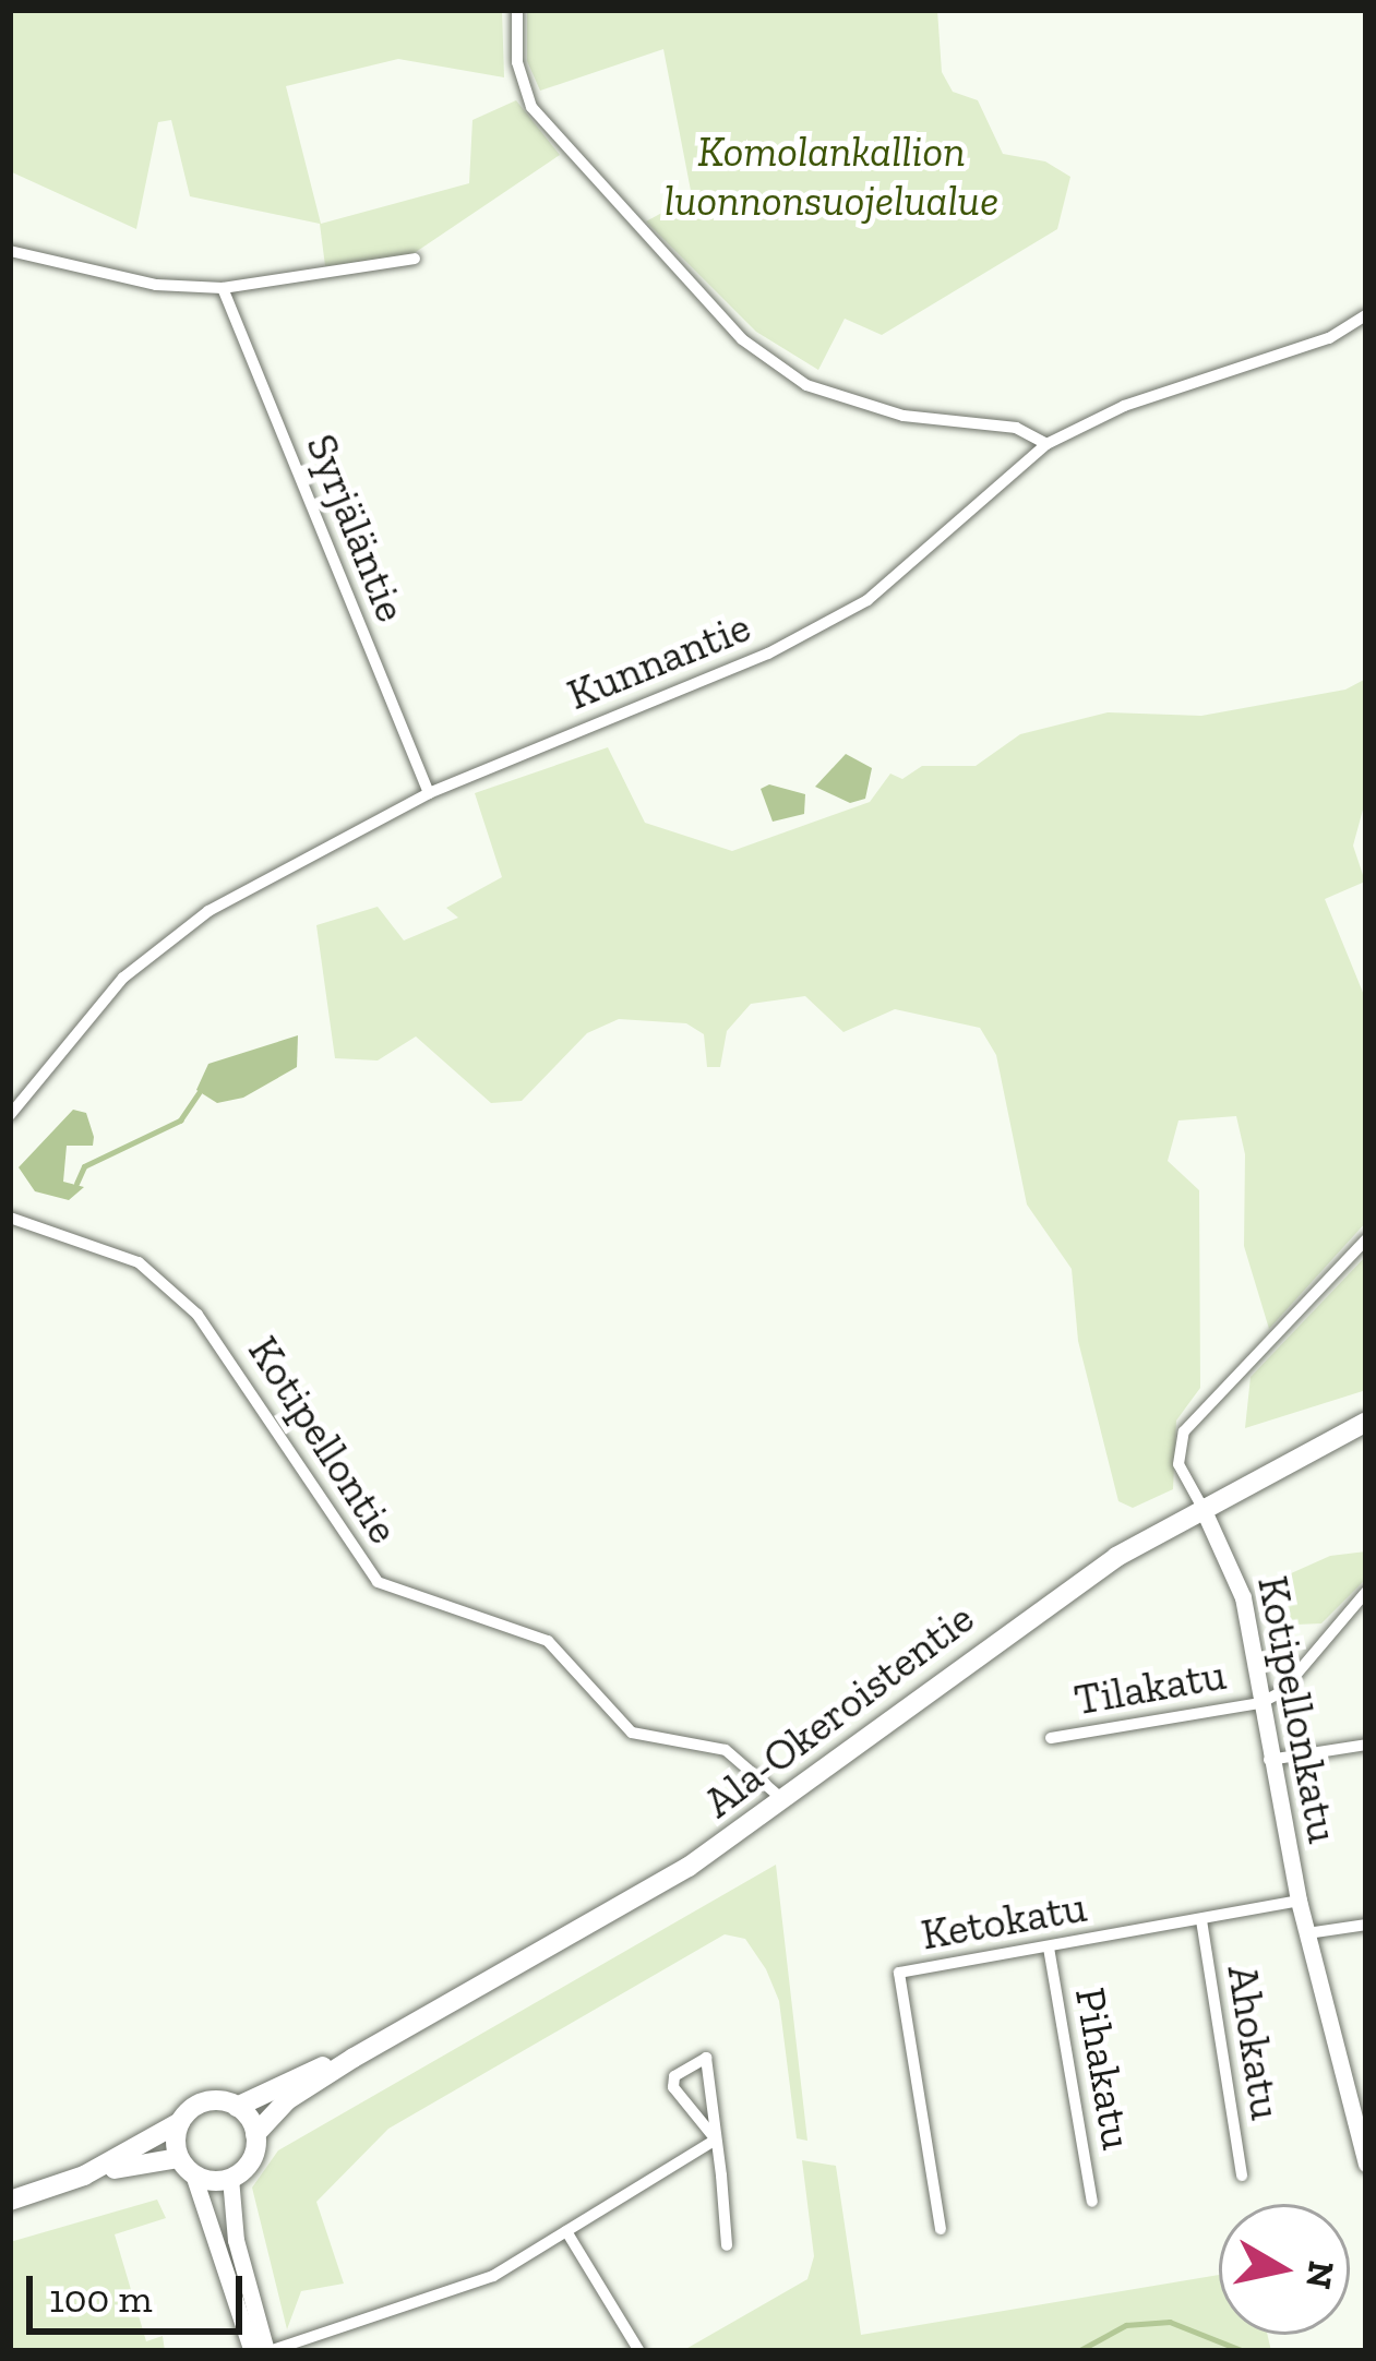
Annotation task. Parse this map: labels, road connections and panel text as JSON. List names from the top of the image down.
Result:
{
  "streets": {
    "main road": ["Ala-Okeroistentie"],
    "street": [
      "Syrjäläntie",
      "Kunnantie",
      "Kotipellontie",
      "Tilakatu",
      "Kotipellonkatu",
      "Ketokatu",
      "Ahokatu",
      "Pihakatu"
    ]
  },
  "crossings": [
    ["Syrjäläntie", "Kunnantie"],
    ["Kotipellontie", "Ala-Okeroistentie"],
    ["Tilakatu", "Kotipellonkatu"],
    ["Kotipellonkatu", "Ala-Okeroistentie"],
    ["Kotipellonkatu", "Ketokatu"],
    ["Ketokatu", "Ahokatu"],
    ["Ketokatu", "Pihakatu"]
  ],
  "parks": ["Komolankallion luonnonsuojelualue"],
  "scale_bar": "100 m",
  "north": "right"
}
